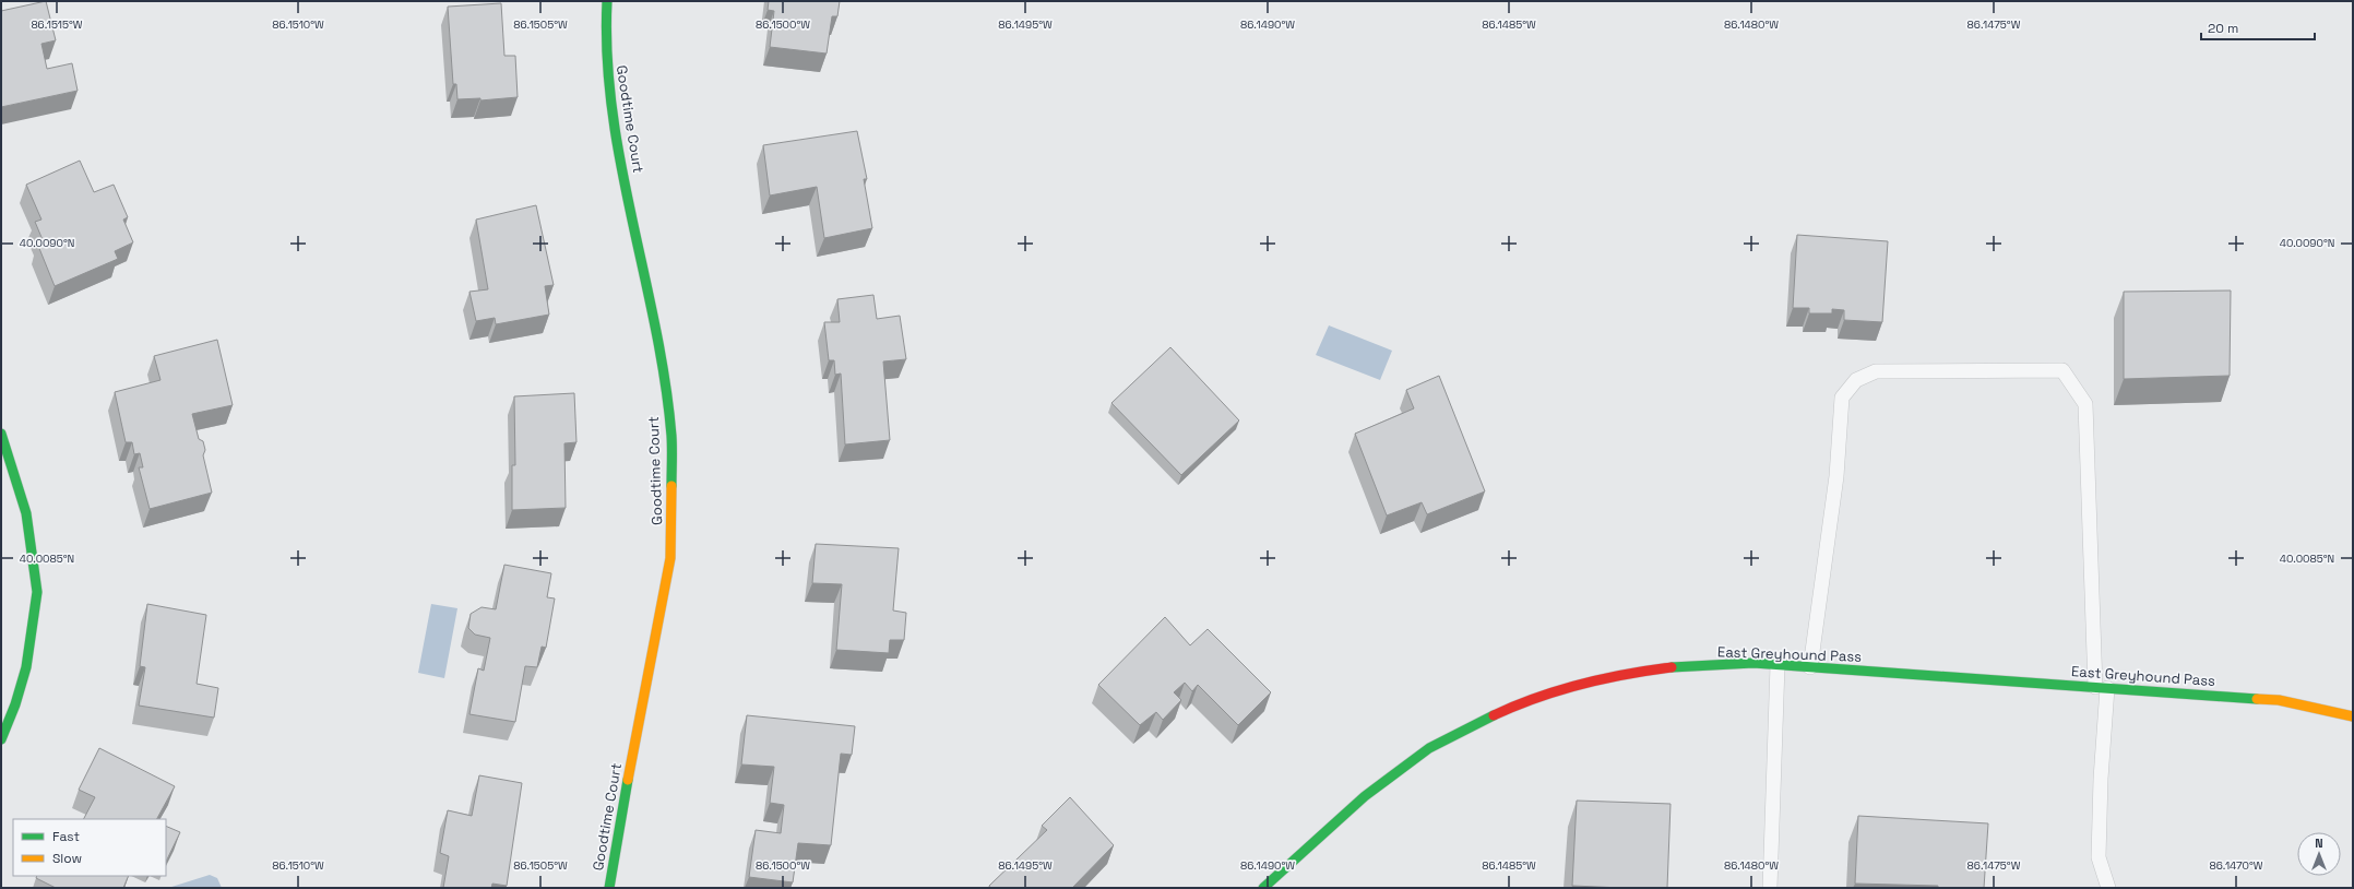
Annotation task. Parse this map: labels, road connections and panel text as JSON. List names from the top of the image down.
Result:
{
  "streets": {
    "street": ["Goodtime Court", "East Greyhound Pass"]
  },
  "legend": ["Fast", "Slow"],
  "scale_bar": "20 m",
  "north": "top",
  "coordinates": [
    "86.1515°W",
    "86.1510°W",
    "86.1505°W",
    "86.1500°W",
    "86.1495°W",
    "86.1490°W",
    "86.1485°W",
    "86.1480°W",
    "86.1475°W",
    "40.0090°N",
    "40.0085°N",
    "86.1470°W"
  ]
}
